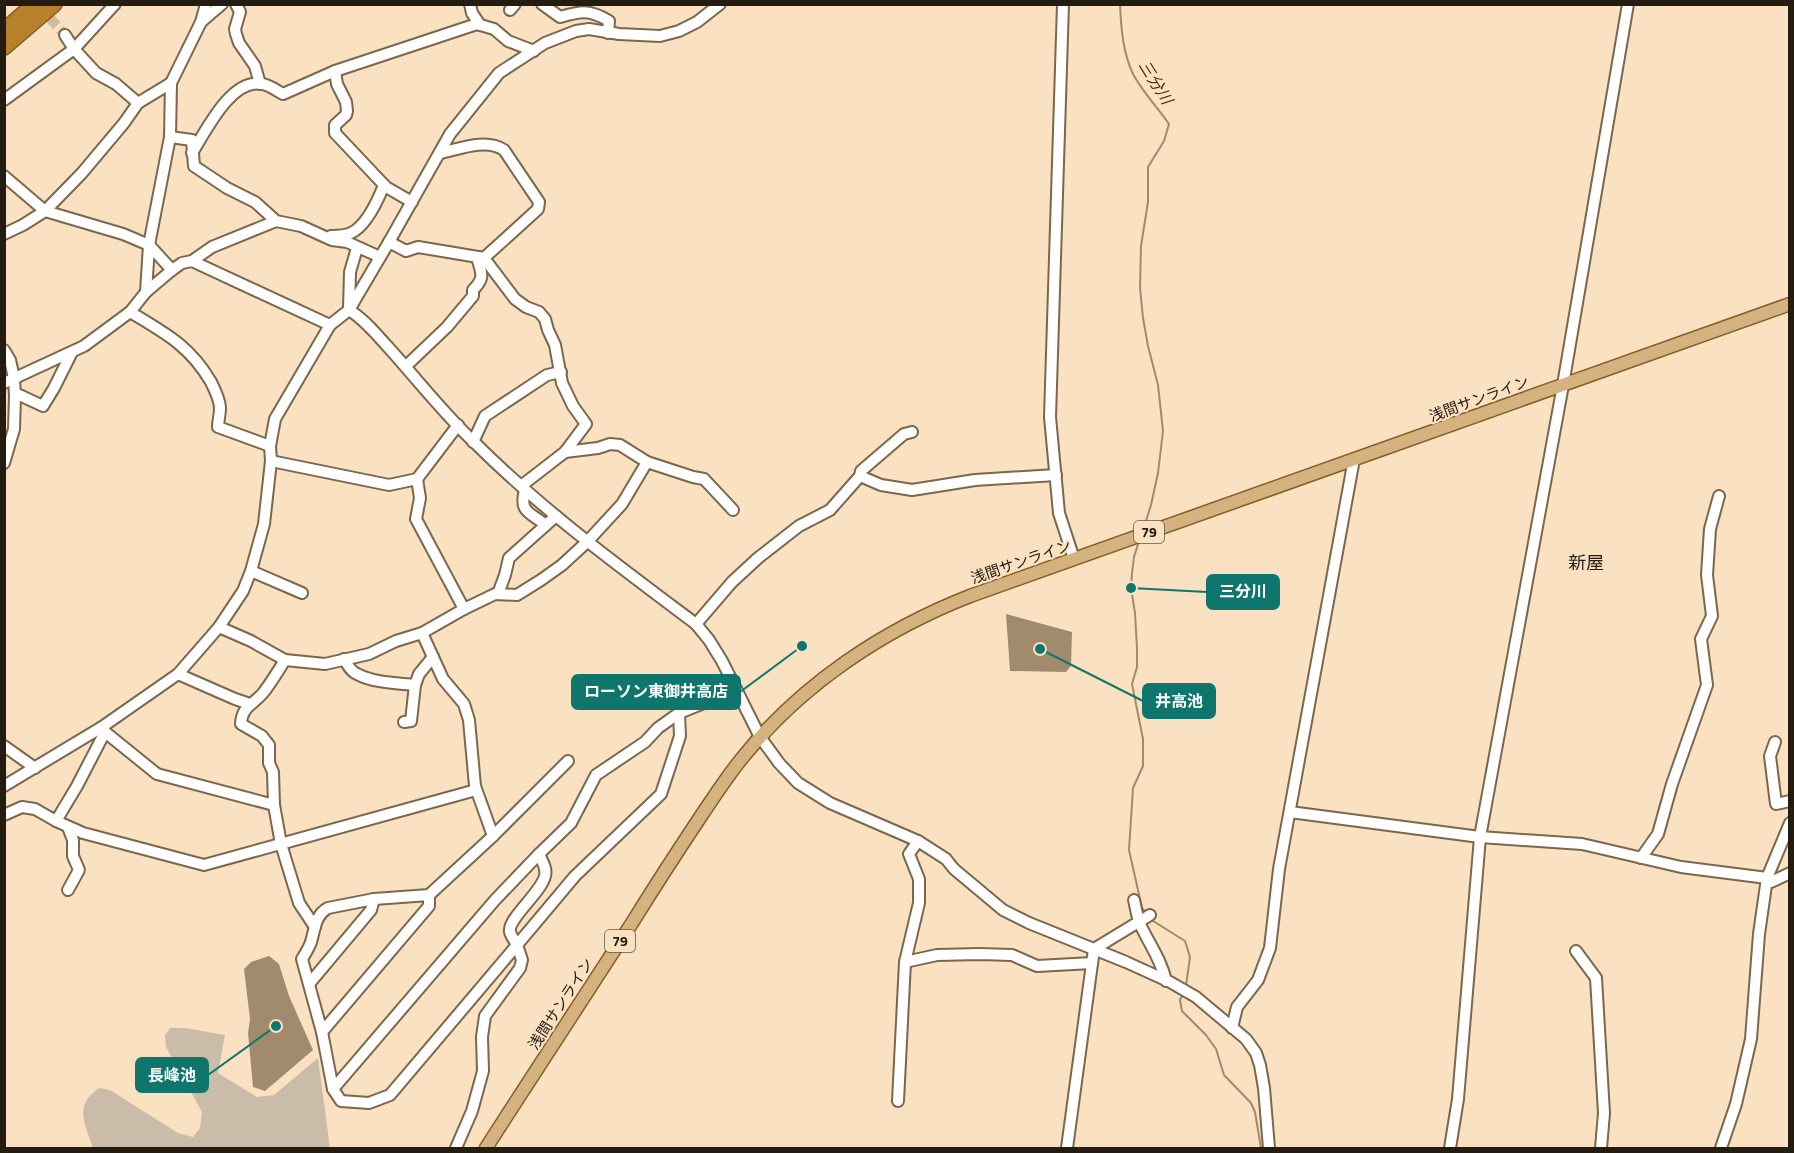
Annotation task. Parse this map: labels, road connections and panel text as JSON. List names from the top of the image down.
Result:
{
  "streets": {
    "main road": ["浅間サンライン", "79"]
  },
  "districts": ["新屋"],
  "water": ["三分川"],
  "places": [
    "三分川",
    "ローソン東御井高店",
    "井高池",
    "長峰池"
  ]
}
